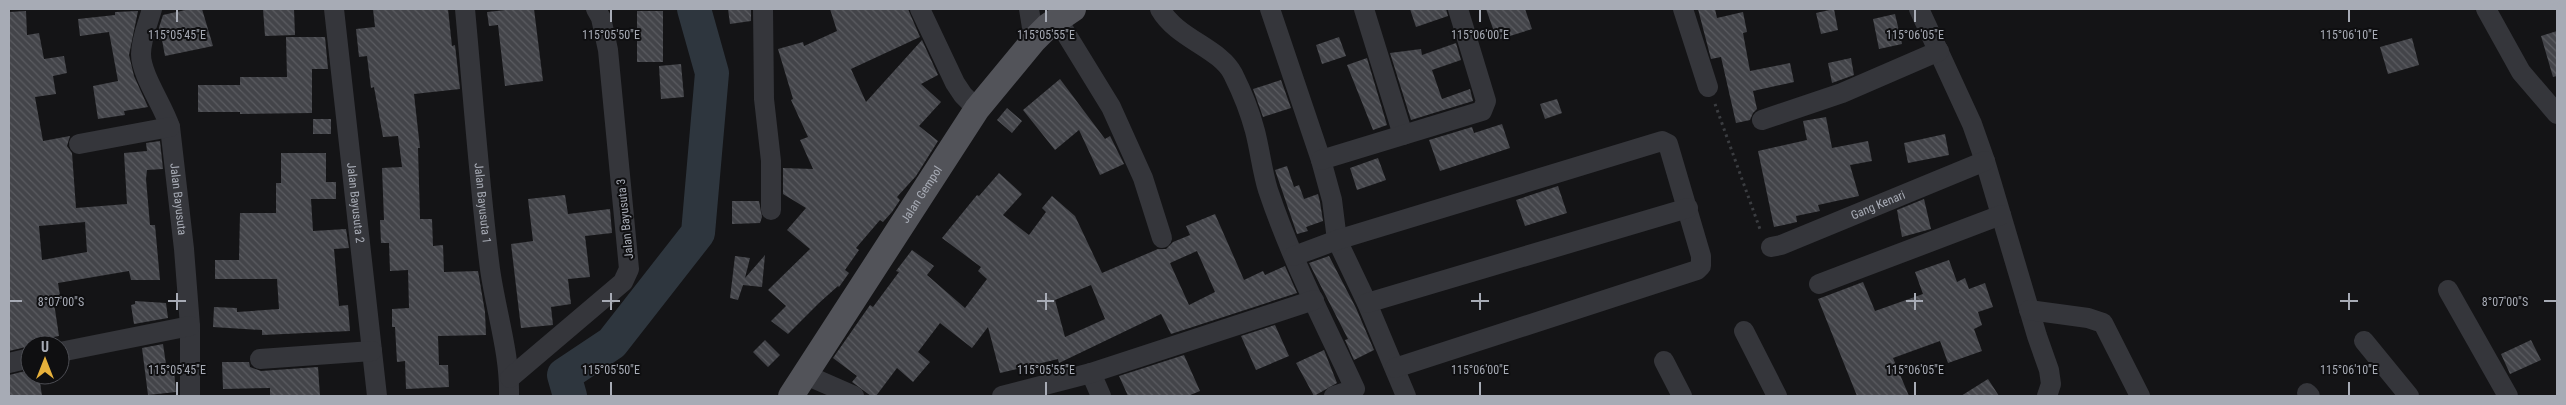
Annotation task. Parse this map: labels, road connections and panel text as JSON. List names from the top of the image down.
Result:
{
  "streets": {
    "main road": ["Jalan Gempol"],
    "street": [
      "Jalan Bayusuta",
      "Jalan Bayusuta 2",
      "Jalan Bayusuta 1",
      "Gang Kenari",
      "Jalan Bayusuta 3"
    ]
  },
  "crossings": [
    ["Jalan Bayusuta 1", "Jalan Bayusuta 3"]
  ],
  "north": "top",
  "coordinates": [
    "115°05'45\"E",
    "115°05'50\"E",
    "115°05'55\"E",
    "115°06'00\"E",
    "115°06'05\"E",
    "115°06'10\"E",
    "8°07'00\"S"
  ]
}
